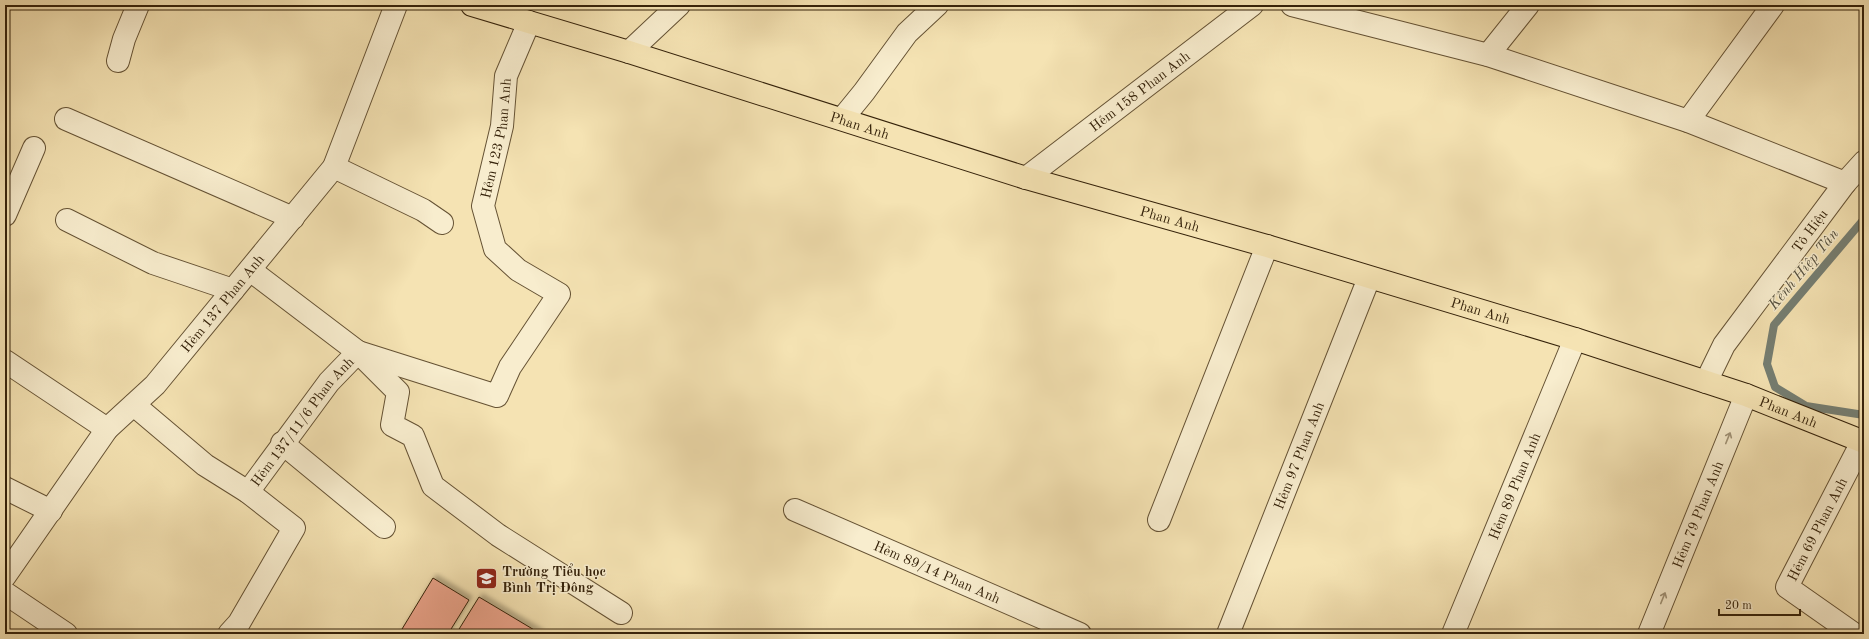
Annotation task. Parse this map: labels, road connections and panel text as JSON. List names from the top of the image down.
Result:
{
  "streets": {
    "main road": ["Phan Anh"],
    "street": [
      "Hẻm 158 Phan Anh",
      "Hẻm 123 Phan Anh",
      "Tô Hiệu",
      "Hẻm 137 Phan Anh",
      "Hẻm 137/11/6 Phan Anh",
      "Hẻm 97 Phan Anh",
      "Hẻm 89 Phan Anh",
      "Hẻm 79 Phan Anh",
      "Hẻm 69 Phan Anh",
      "Hẻm 89/14 Phan Anh"
    ]
  },
  "crossings": [
    ["Hẻm 158 Phan Anh", "Phan Anh"],
    ["Phan Anh", "Hẻm 123 Phan Anh"],
    ["Phan Anh", "Tô Hiệu"],
    ["Phan Anh", "Hẻm 97 Phan Anh"],
    ["Phan Anh", "Hẻm 89 Phan Anh"],
    ["Phan Anh", "Hẻm 79 Phan Anh"],
    ["Phan Anh", "Hẻm 69 Phan Anh"],
    ["Hẻm 123 Phan Anh", "Hẻm 137/11/6 Phan Anh"]
  ],
  "one_way": ["Hẻm 79 Phan Anh"],
  "water": ["Kênh Hiệp Tân"],
  "places": {
    "school or university": ["Trường Tiểu học Bình Trị Đông"]
  },
  "scale_bar": "20 m"
}
